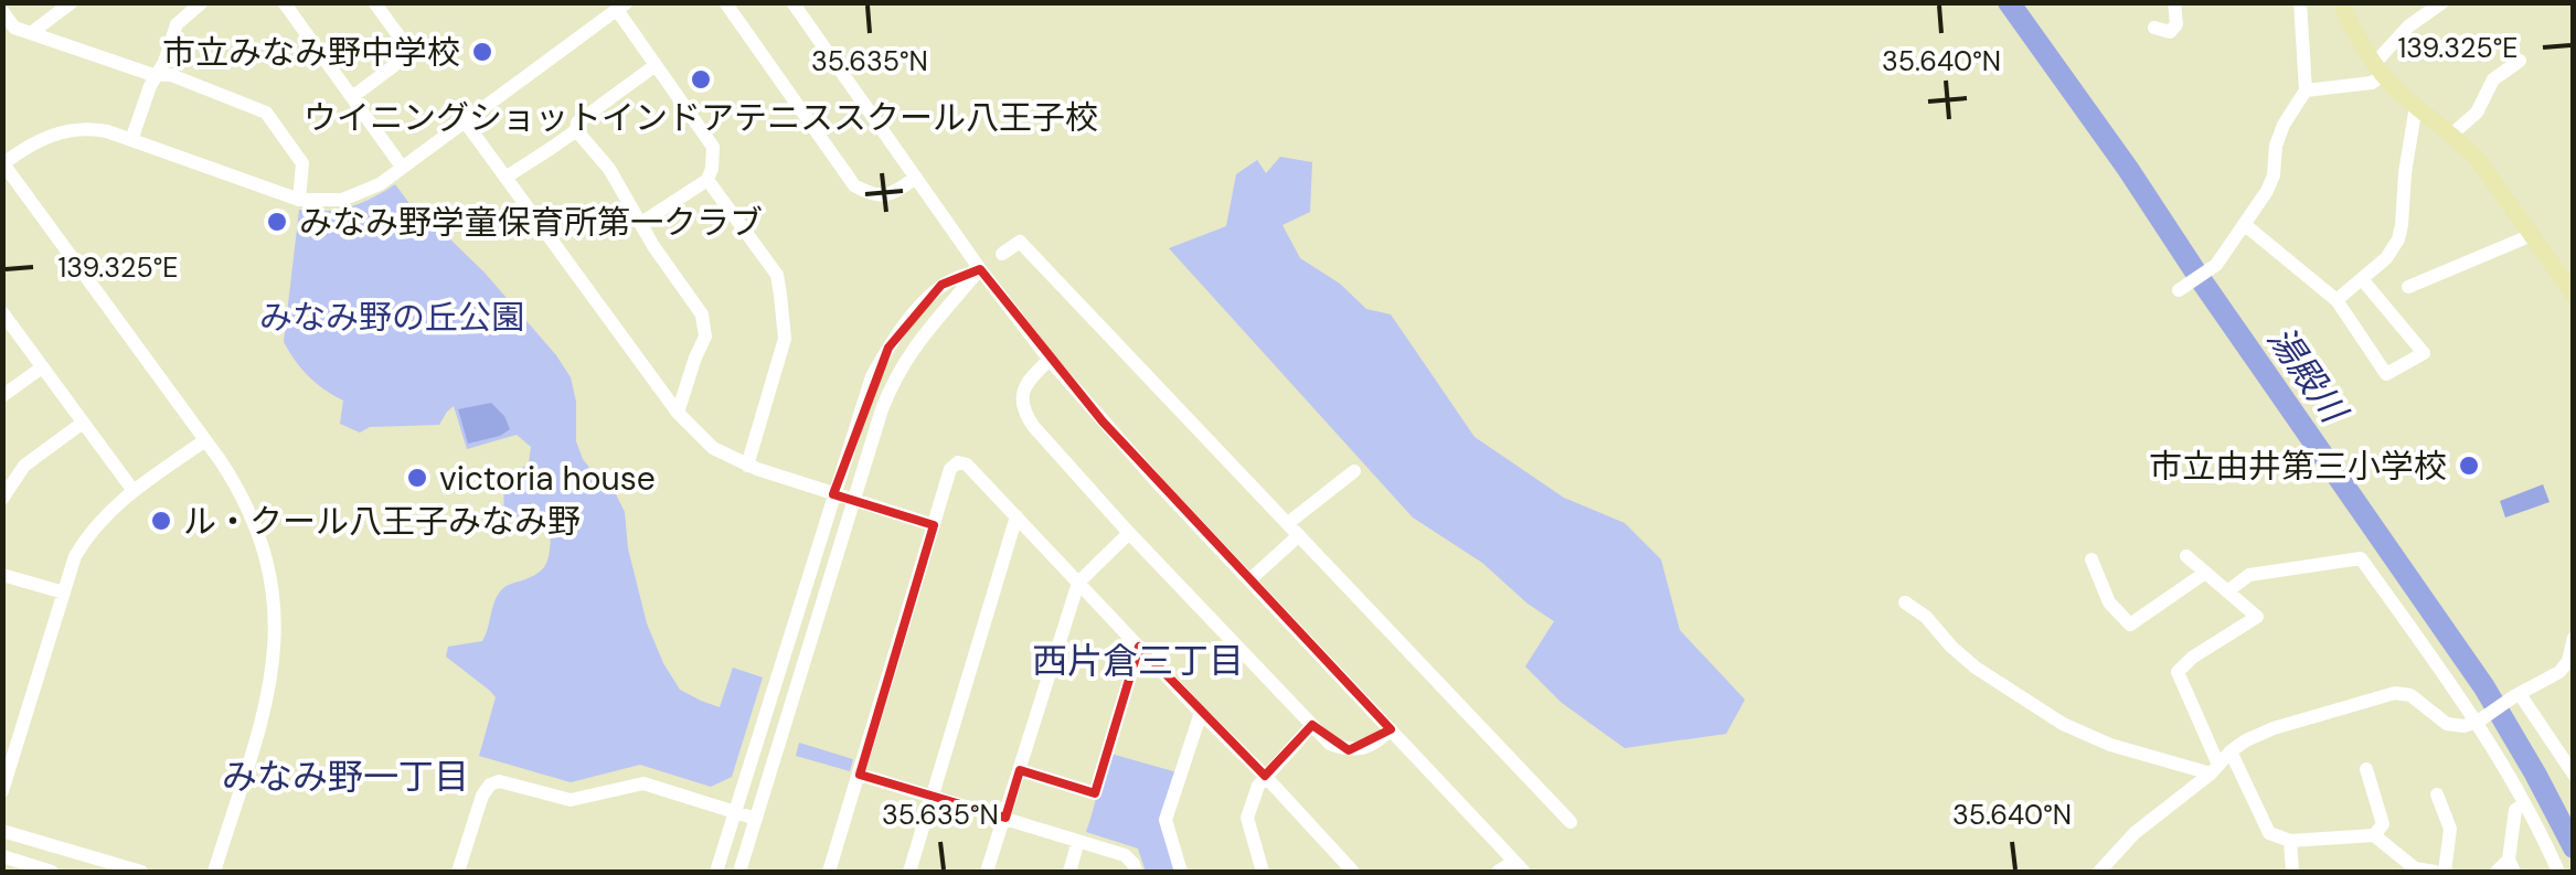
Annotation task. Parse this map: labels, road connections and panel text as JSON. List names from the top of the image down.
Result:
{
  "districts": ["西片倉三丁目", "みなみ野一丁目"],
  "water": ["湯殿川"],
  "parks": ["みなみ野の丘公園"],
  "places": [
    "市立みなみ野中学校",
    "ウイニングショットインドアテニススクール八王子校",
    "みなみ野学童保育所第一クラブ",
    "市立由井第三小学校",
    "victoria house",
    "ル・クール八王子みなみ野"
  ],
  "coordinates": ["139.325°E", "35.635°N", "35.640°N"]
}
